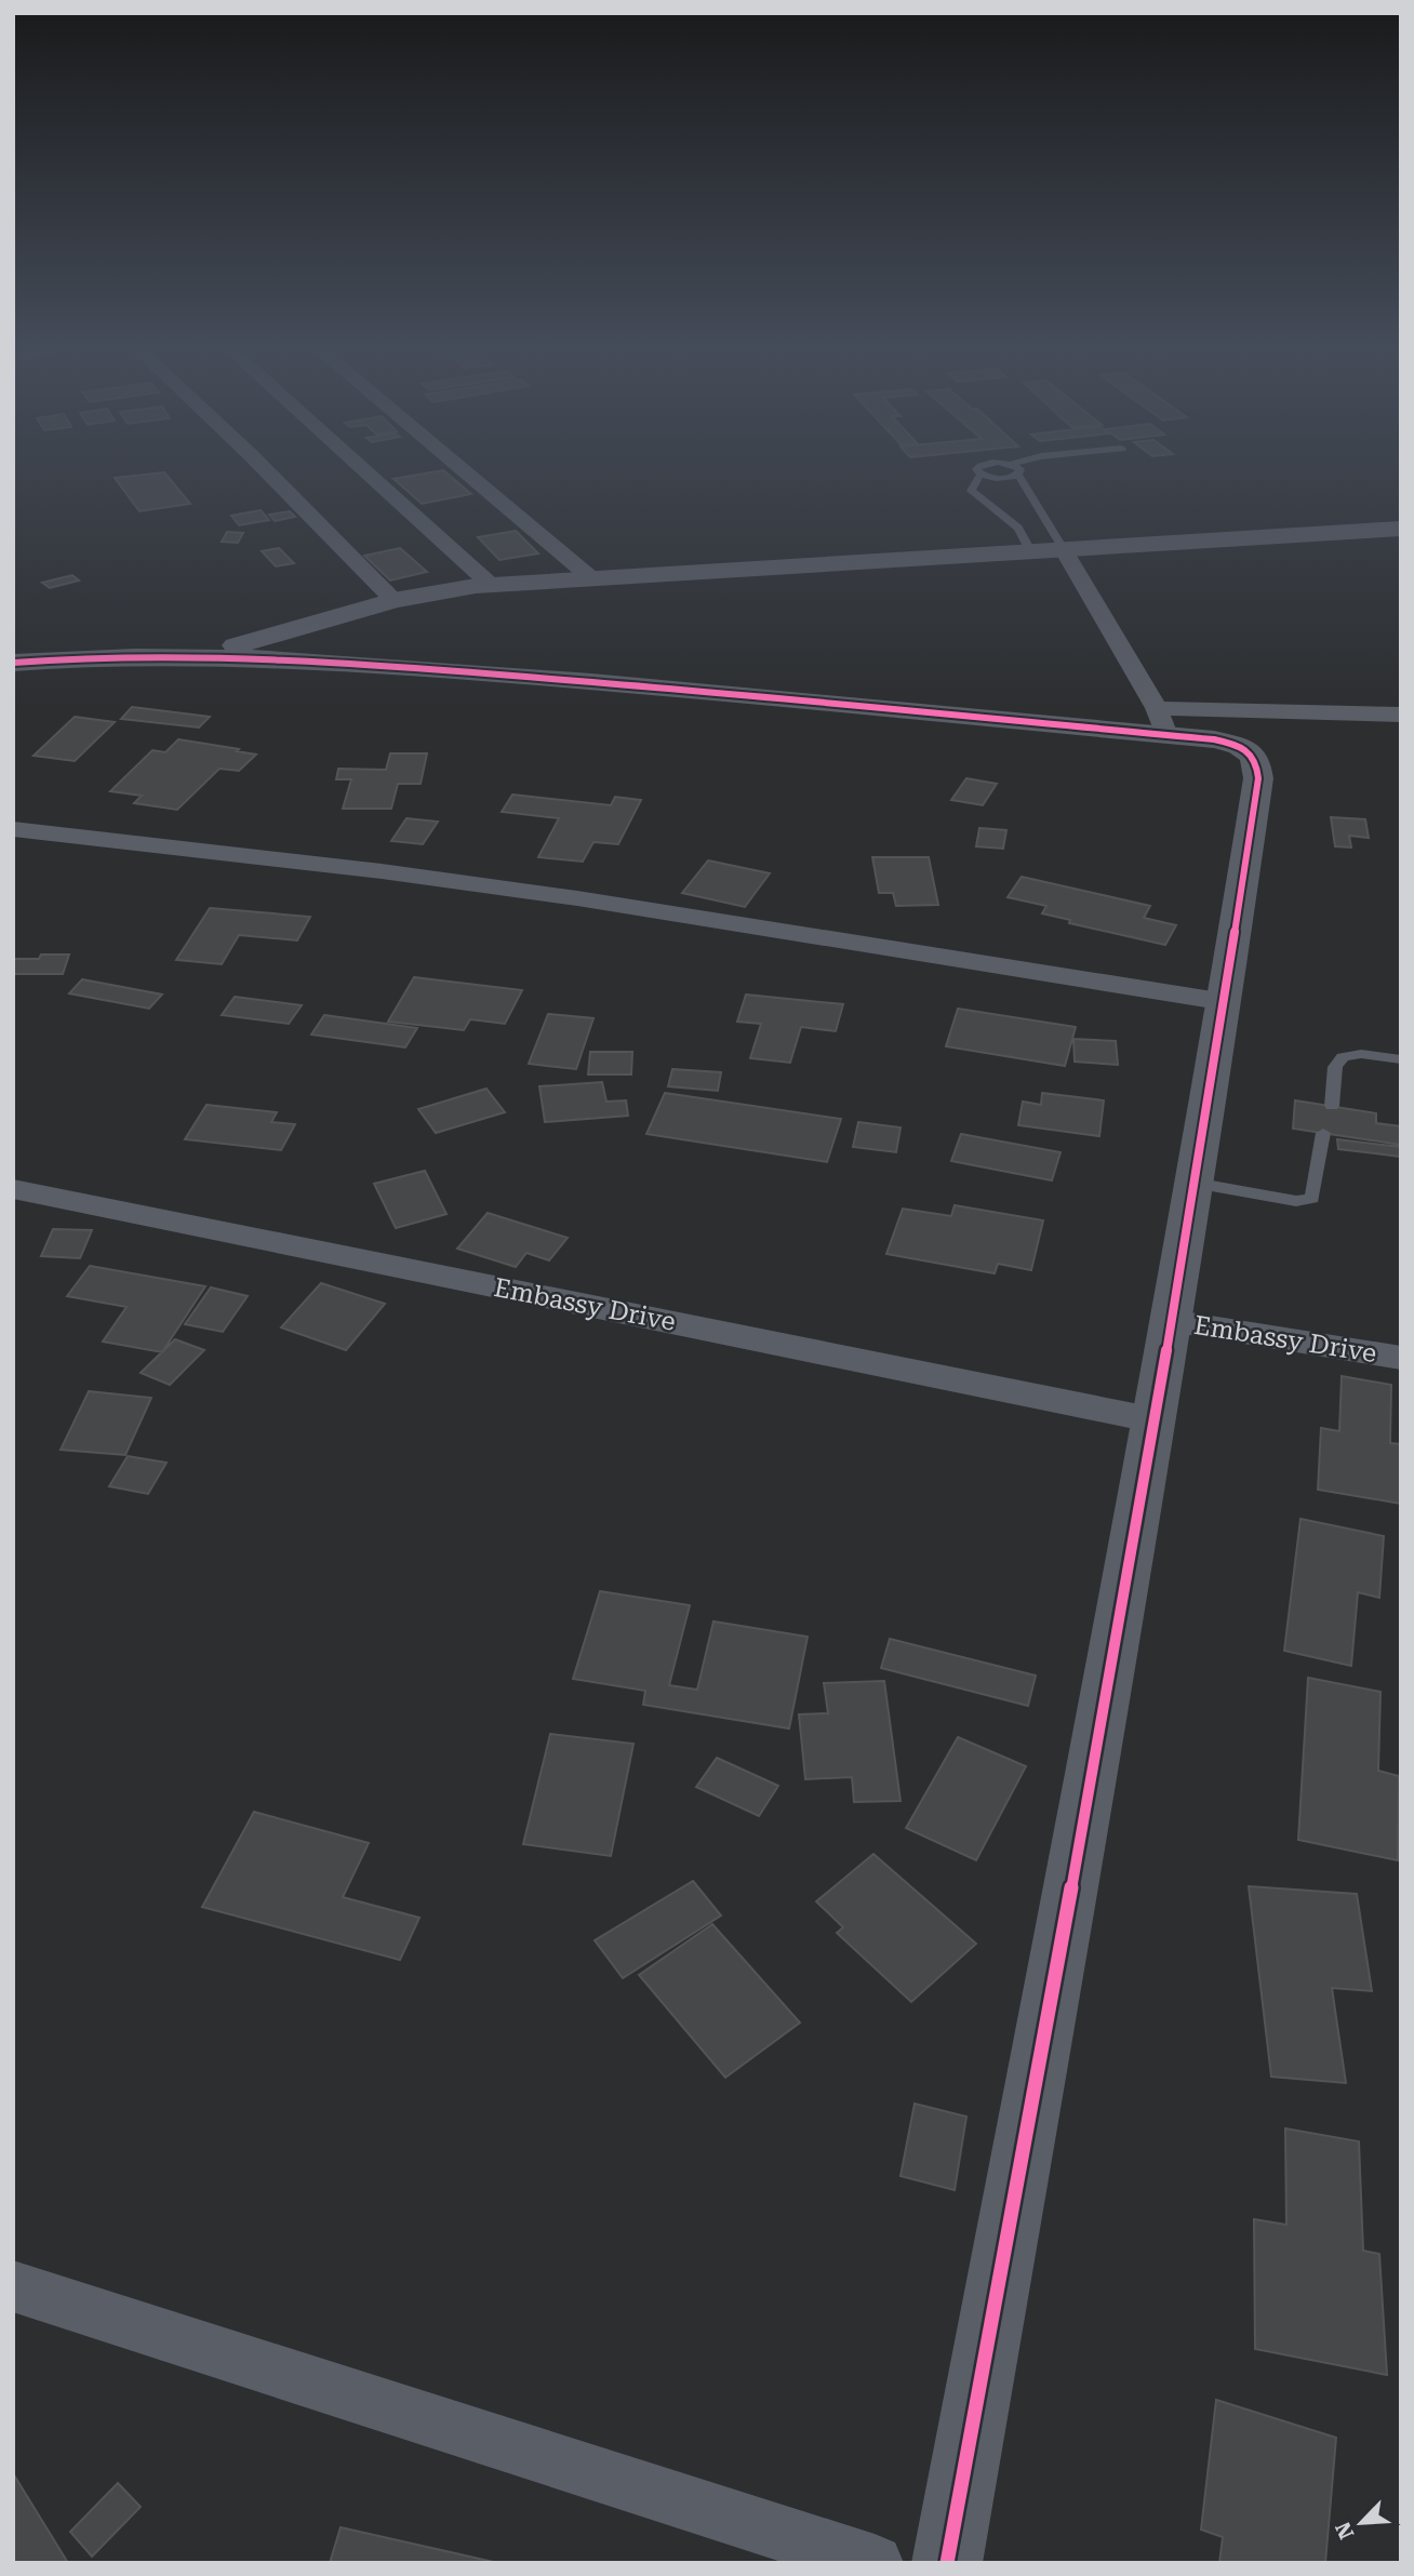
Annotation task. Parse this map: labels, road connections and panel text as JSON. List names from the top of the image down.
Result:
{
  "streets": {
    "street": ["Embassy Drive"]
  },
  "north": "bottom left"
}
